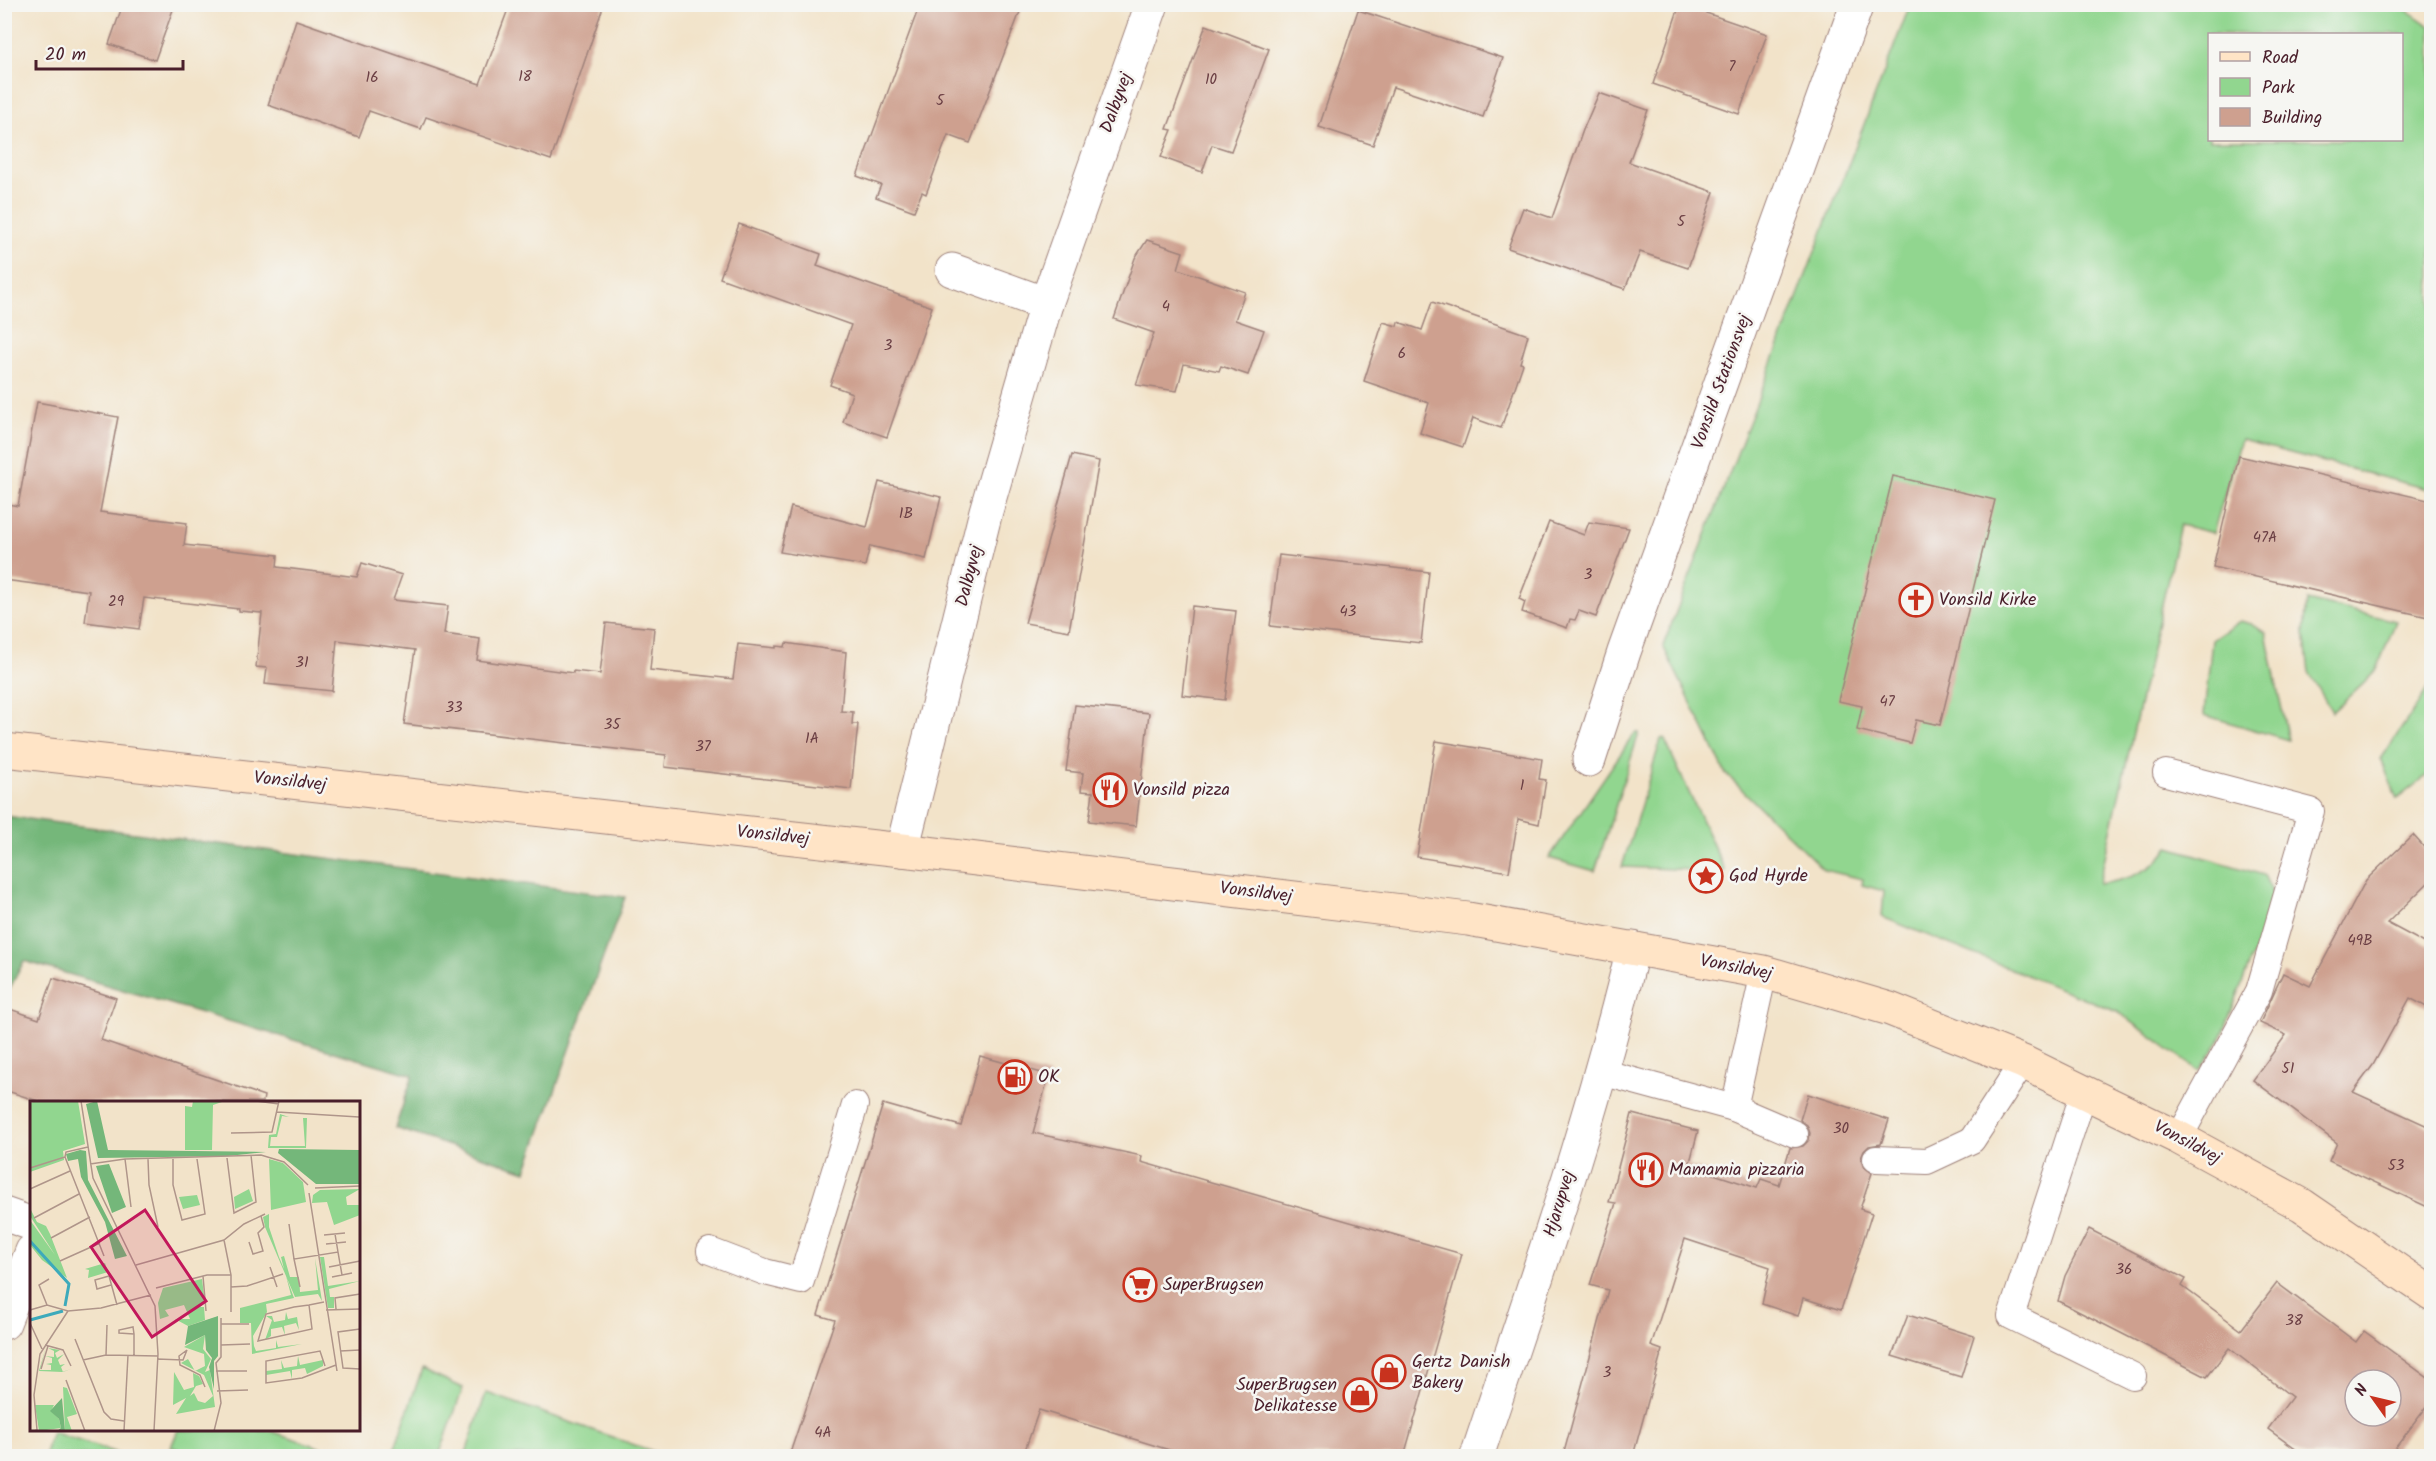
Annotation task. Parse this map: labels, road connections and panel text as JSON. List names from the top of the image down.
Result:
{
  "streets": {
    "main road": ["Vonsildvej"],
    "street": ["Dalbyvej", "Vonsild Stationsvej", "Hjarupvej"]
  },
  "crossings": [
    ["Dalbyvej", "Vonsildvej"],
    ["Vonsildvej", "Hjarupvej"]
  ],
  "places": {
    "church": ["Vonsild Kirke"],
    "restaurant": ["Vonsild pizza", "Mamamia pizzaria"],
    "place": ["God Hyrde"],
    "fuel station": ["OK"],
    "supermarket": ["SuperBrugsen"],
    "shop": ["Gertz Danish Bakery", "SuperBrugsen Delikatesse"]
  },
  "house_numbers": [
    "7",
    "18",
    "16",
    "10",
    "5",
    "5",
    "4",
    "3",
    "6",
    "1B",
    "47A",
    "3",
    "29",
    "43",
    "31",
    "47",
    "33",
    "35",
    "1A",
    "37",
    "1",
    "49B",
    "51",
    "30",
    "53",
    "36",
    "38",
    "3",
    "4A"
  ],
  "legend": ["Road", "Park", "Building"],
  "scale_bar": "20 m",
  "north": "top left"
}
